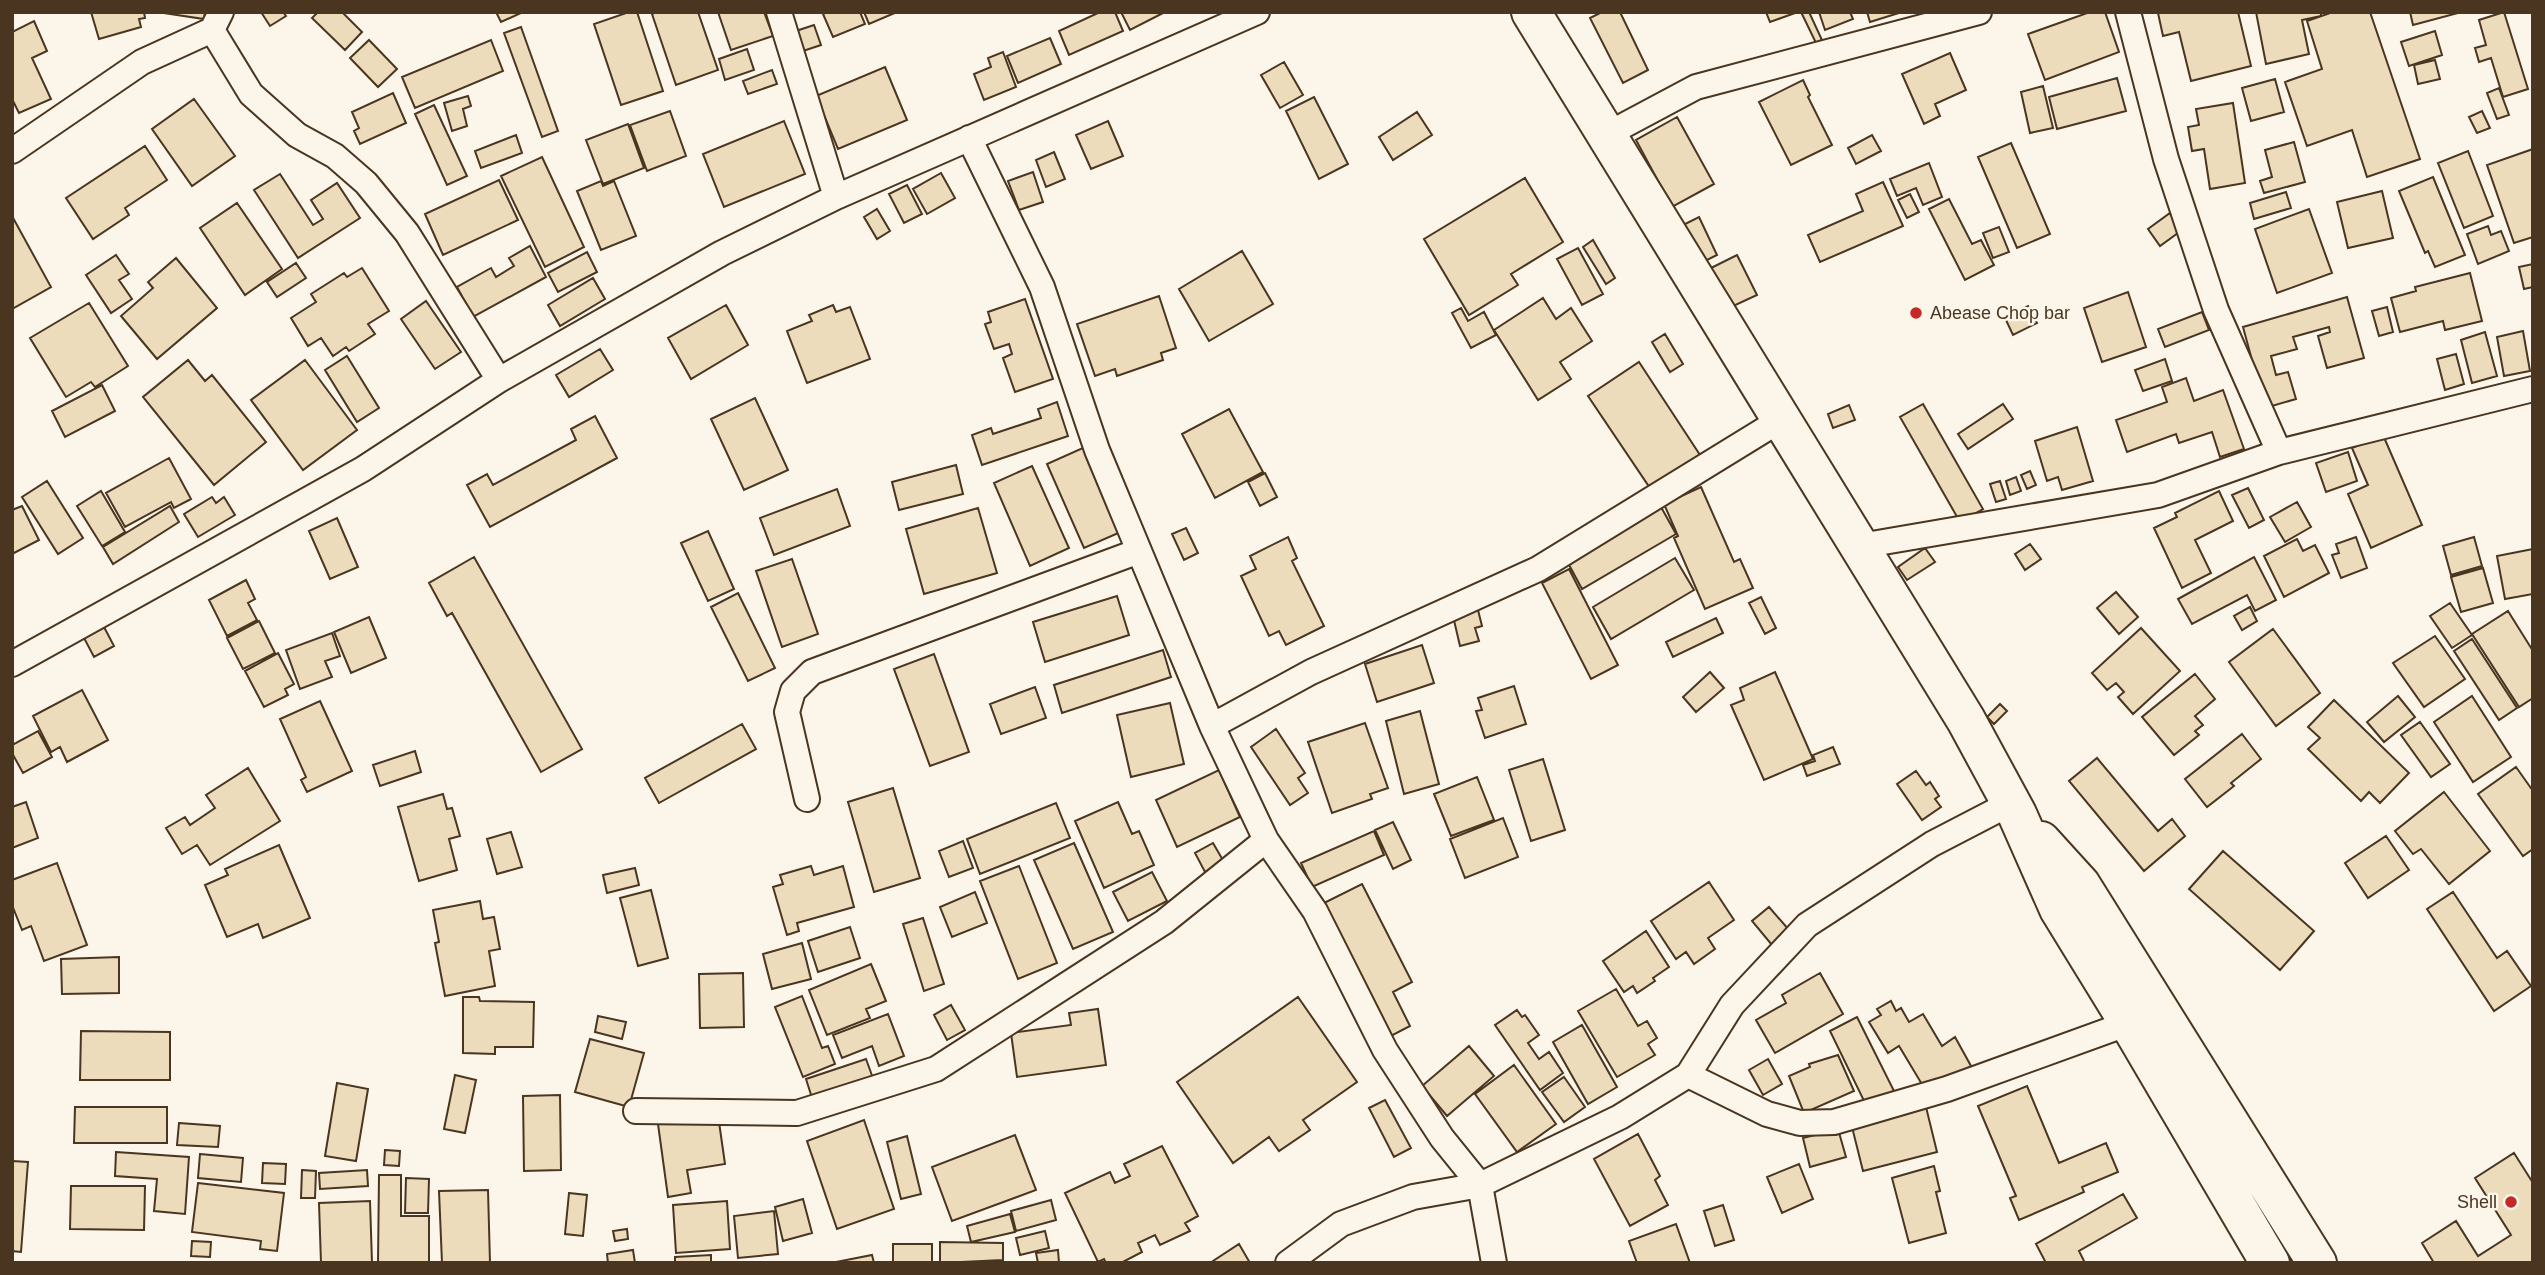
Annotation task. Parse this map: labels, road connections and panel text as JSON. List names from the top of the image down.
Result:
{
  "places": ["Abease Chop bar", "Shell"]
}
